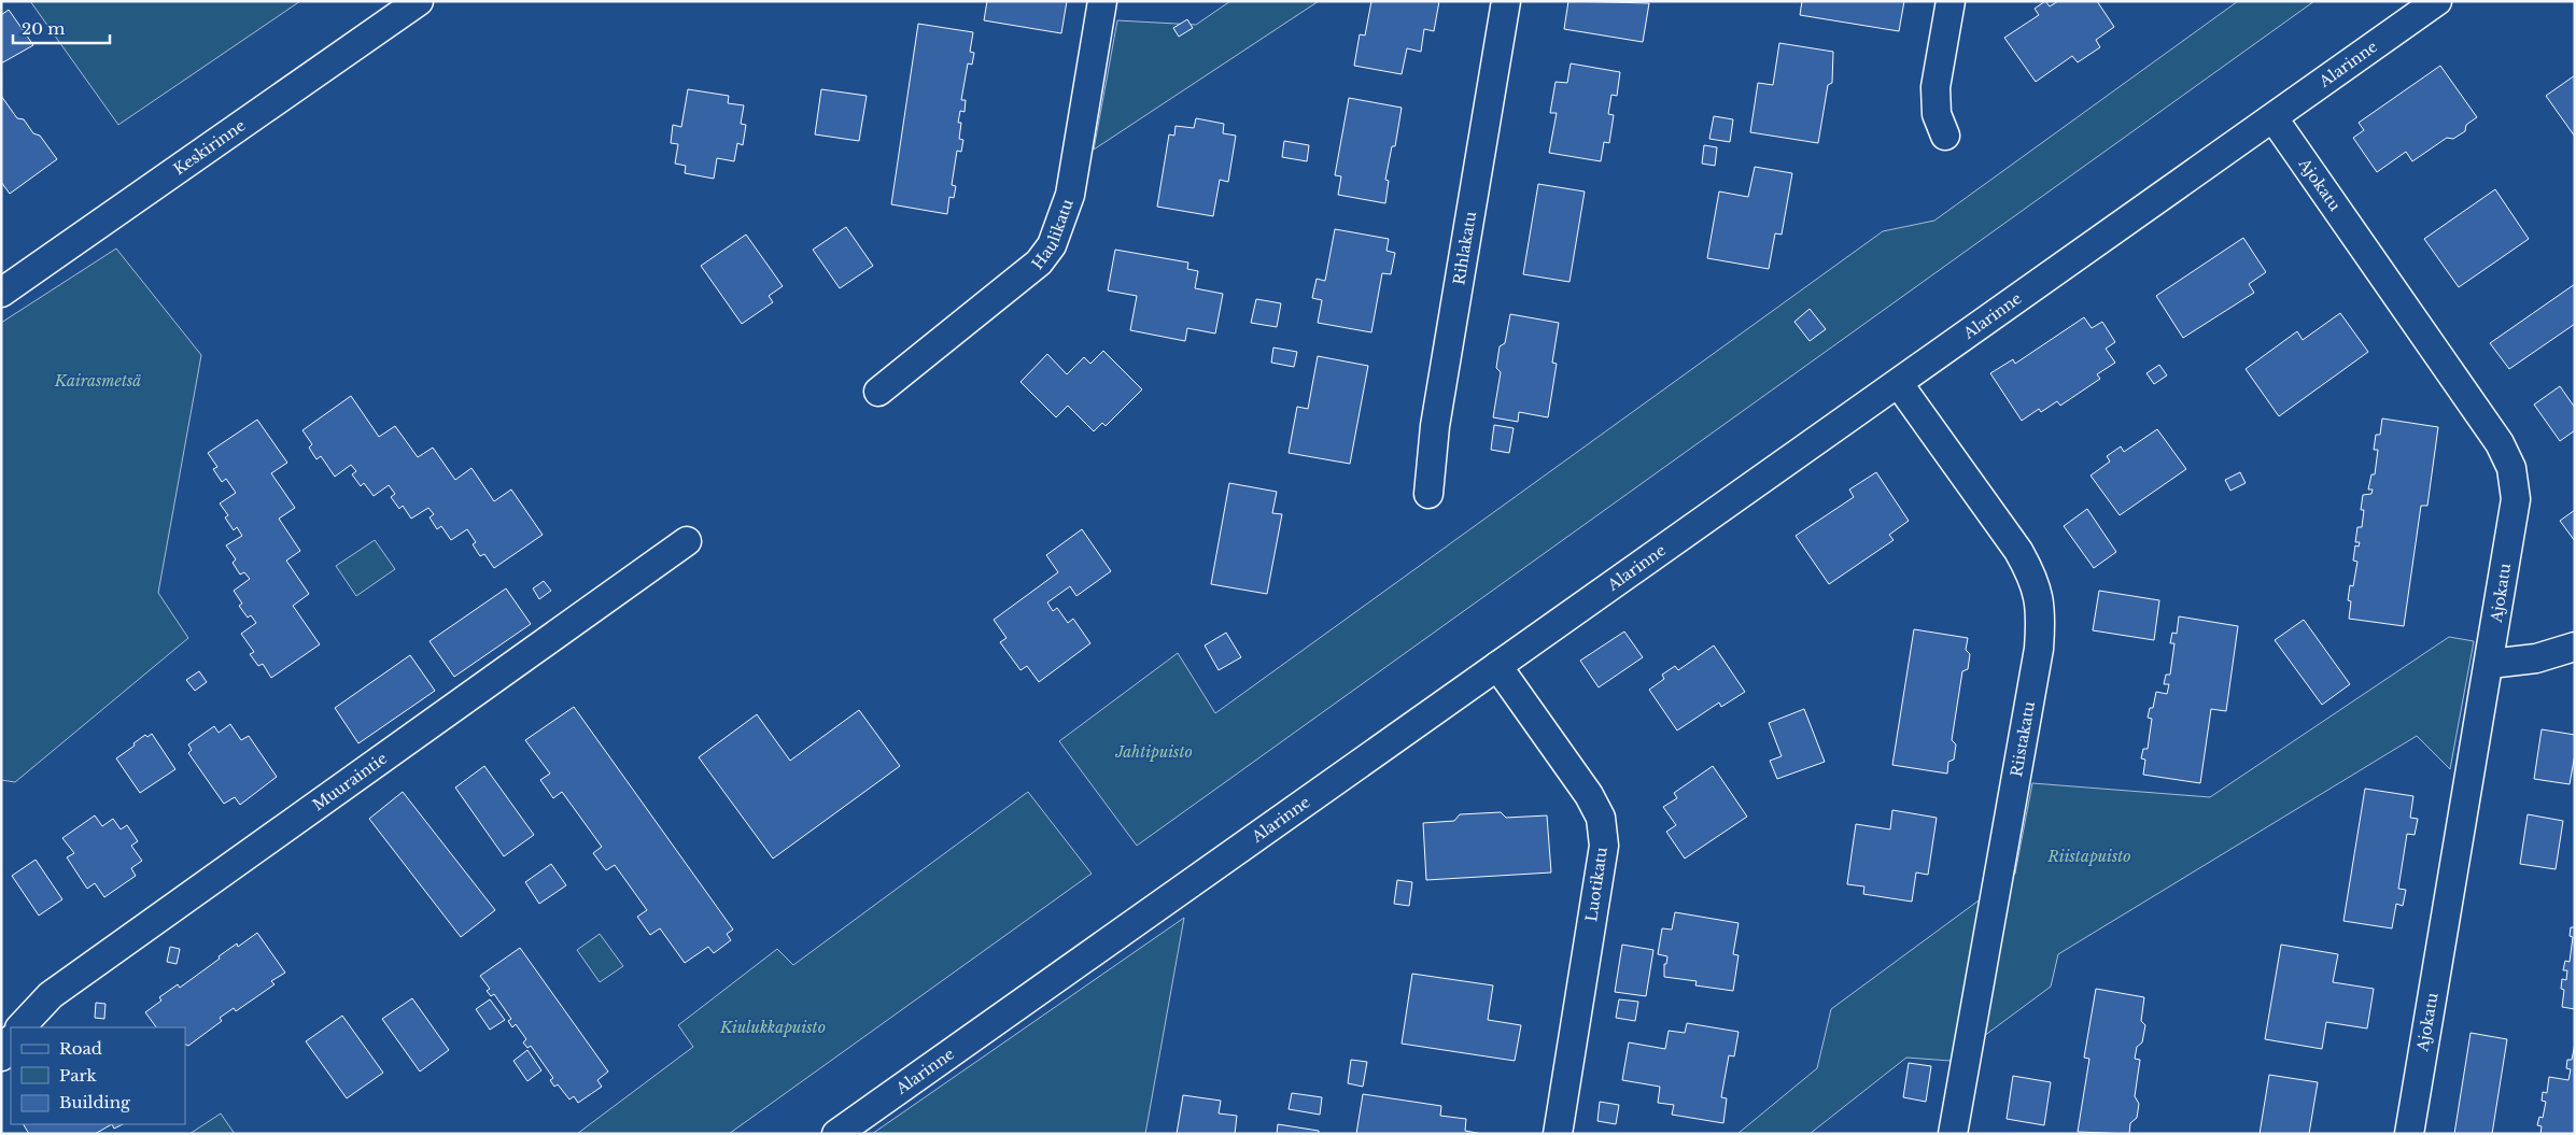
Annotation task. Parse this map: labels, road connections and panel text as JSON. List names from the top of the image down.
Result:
{
  "streets": {
    "street": [
      "Alarinne",
      "Keskirinne",
      "Ajokatu",
      "Haulikatu",
      "Rihlakatu",
      "Riistakatu",
      "Muuraintie",
      "Luotikatu"
    ]
  },
  "crossings": [
    ["Alarinne", "Ajokatu"],
    ["Alarinne", "Riistakatu"],
    ["Alarinne", "Luotikatu"]
  ],
  "parks": [
    "Kairasmetsä",
    "Jahtipuisto",
    "Riistapuisto",
    "Kiulukkapuisto"
  ],
  "legend": ["Road", "Park", "Building"],
  "scale_bar": "20 m"
}
